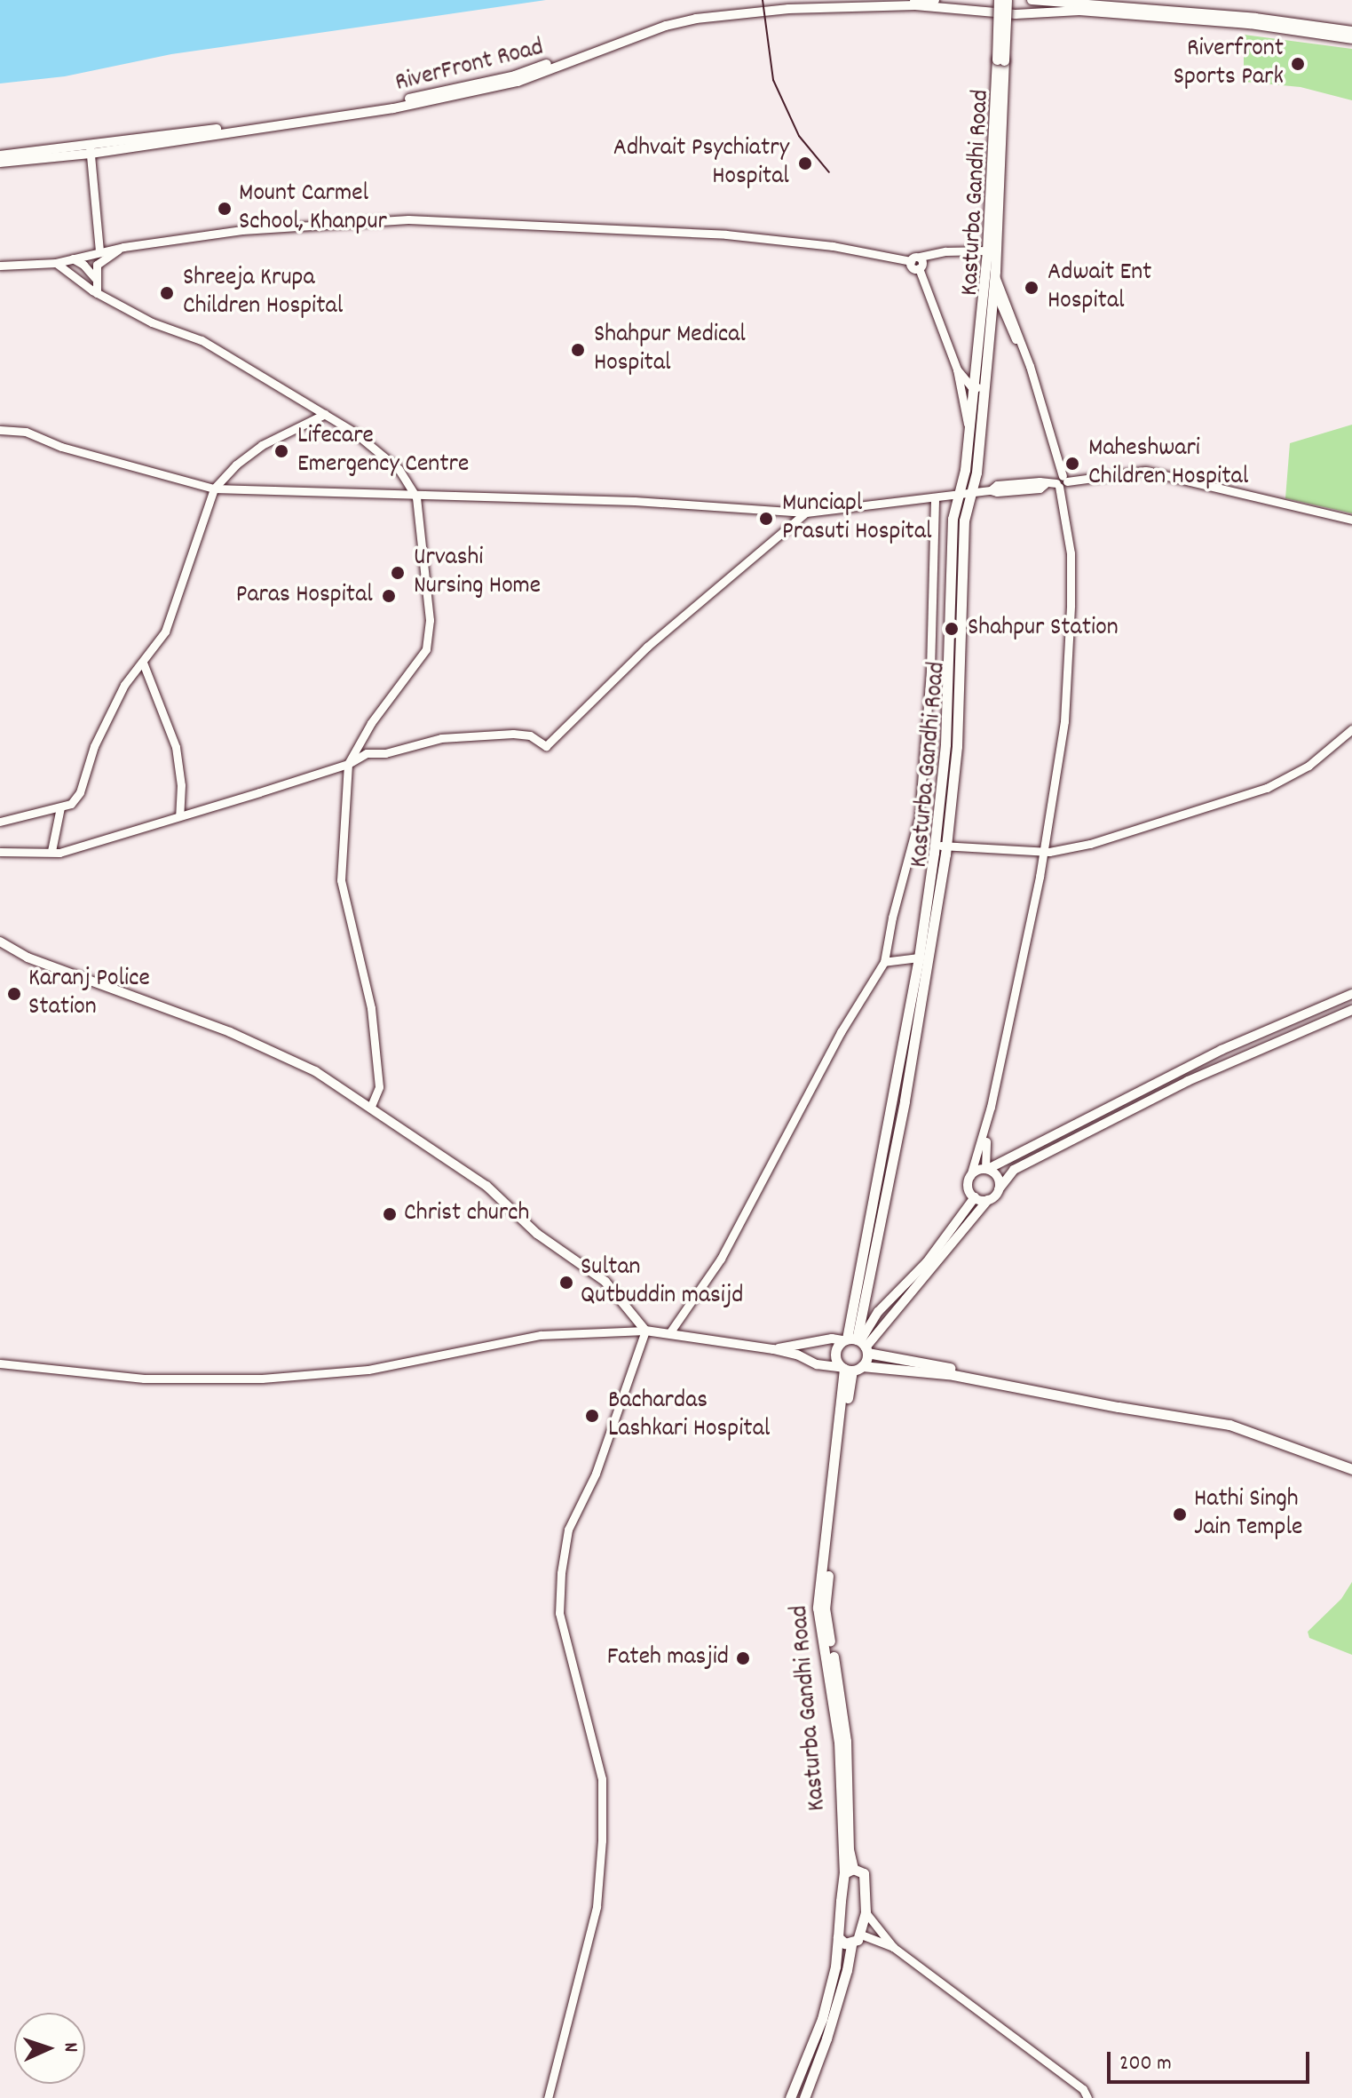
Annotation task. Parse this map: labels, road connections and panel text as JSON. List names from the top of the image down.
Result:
{
  "streets": {
    "main road": ["RiverFront Road", "Kasturba Gandhi Road"]
  },
  "places": [
    "Riverfront Sports Park",
    "Adhvait Psychiatry Hospital",
    "Mount Carmel School, Khanpur",
    "Adwait Ent Hospital",
    "Shreeja Krupa Children Hospital",
    "Shahpur Medical Hospital",
    "Lifecare Emergency Centre",
    "Maheshwari Children Hospital",
    "Munciapl Prasuti Hospital",
    "Urvashi Nursing Home",
    "Paras Hospital",
    "Shahpur Station",
    "Karanj Police Station",
    "Christ church",
    "Sultan Qutbuddin masijd",
    "Bachardas Lashkari Hospital",
    "Hathi Singh Jain Temple",
    "Fateh masjid"
  ],
  "scale_bar": "200 m",
  "north": "right"
}
